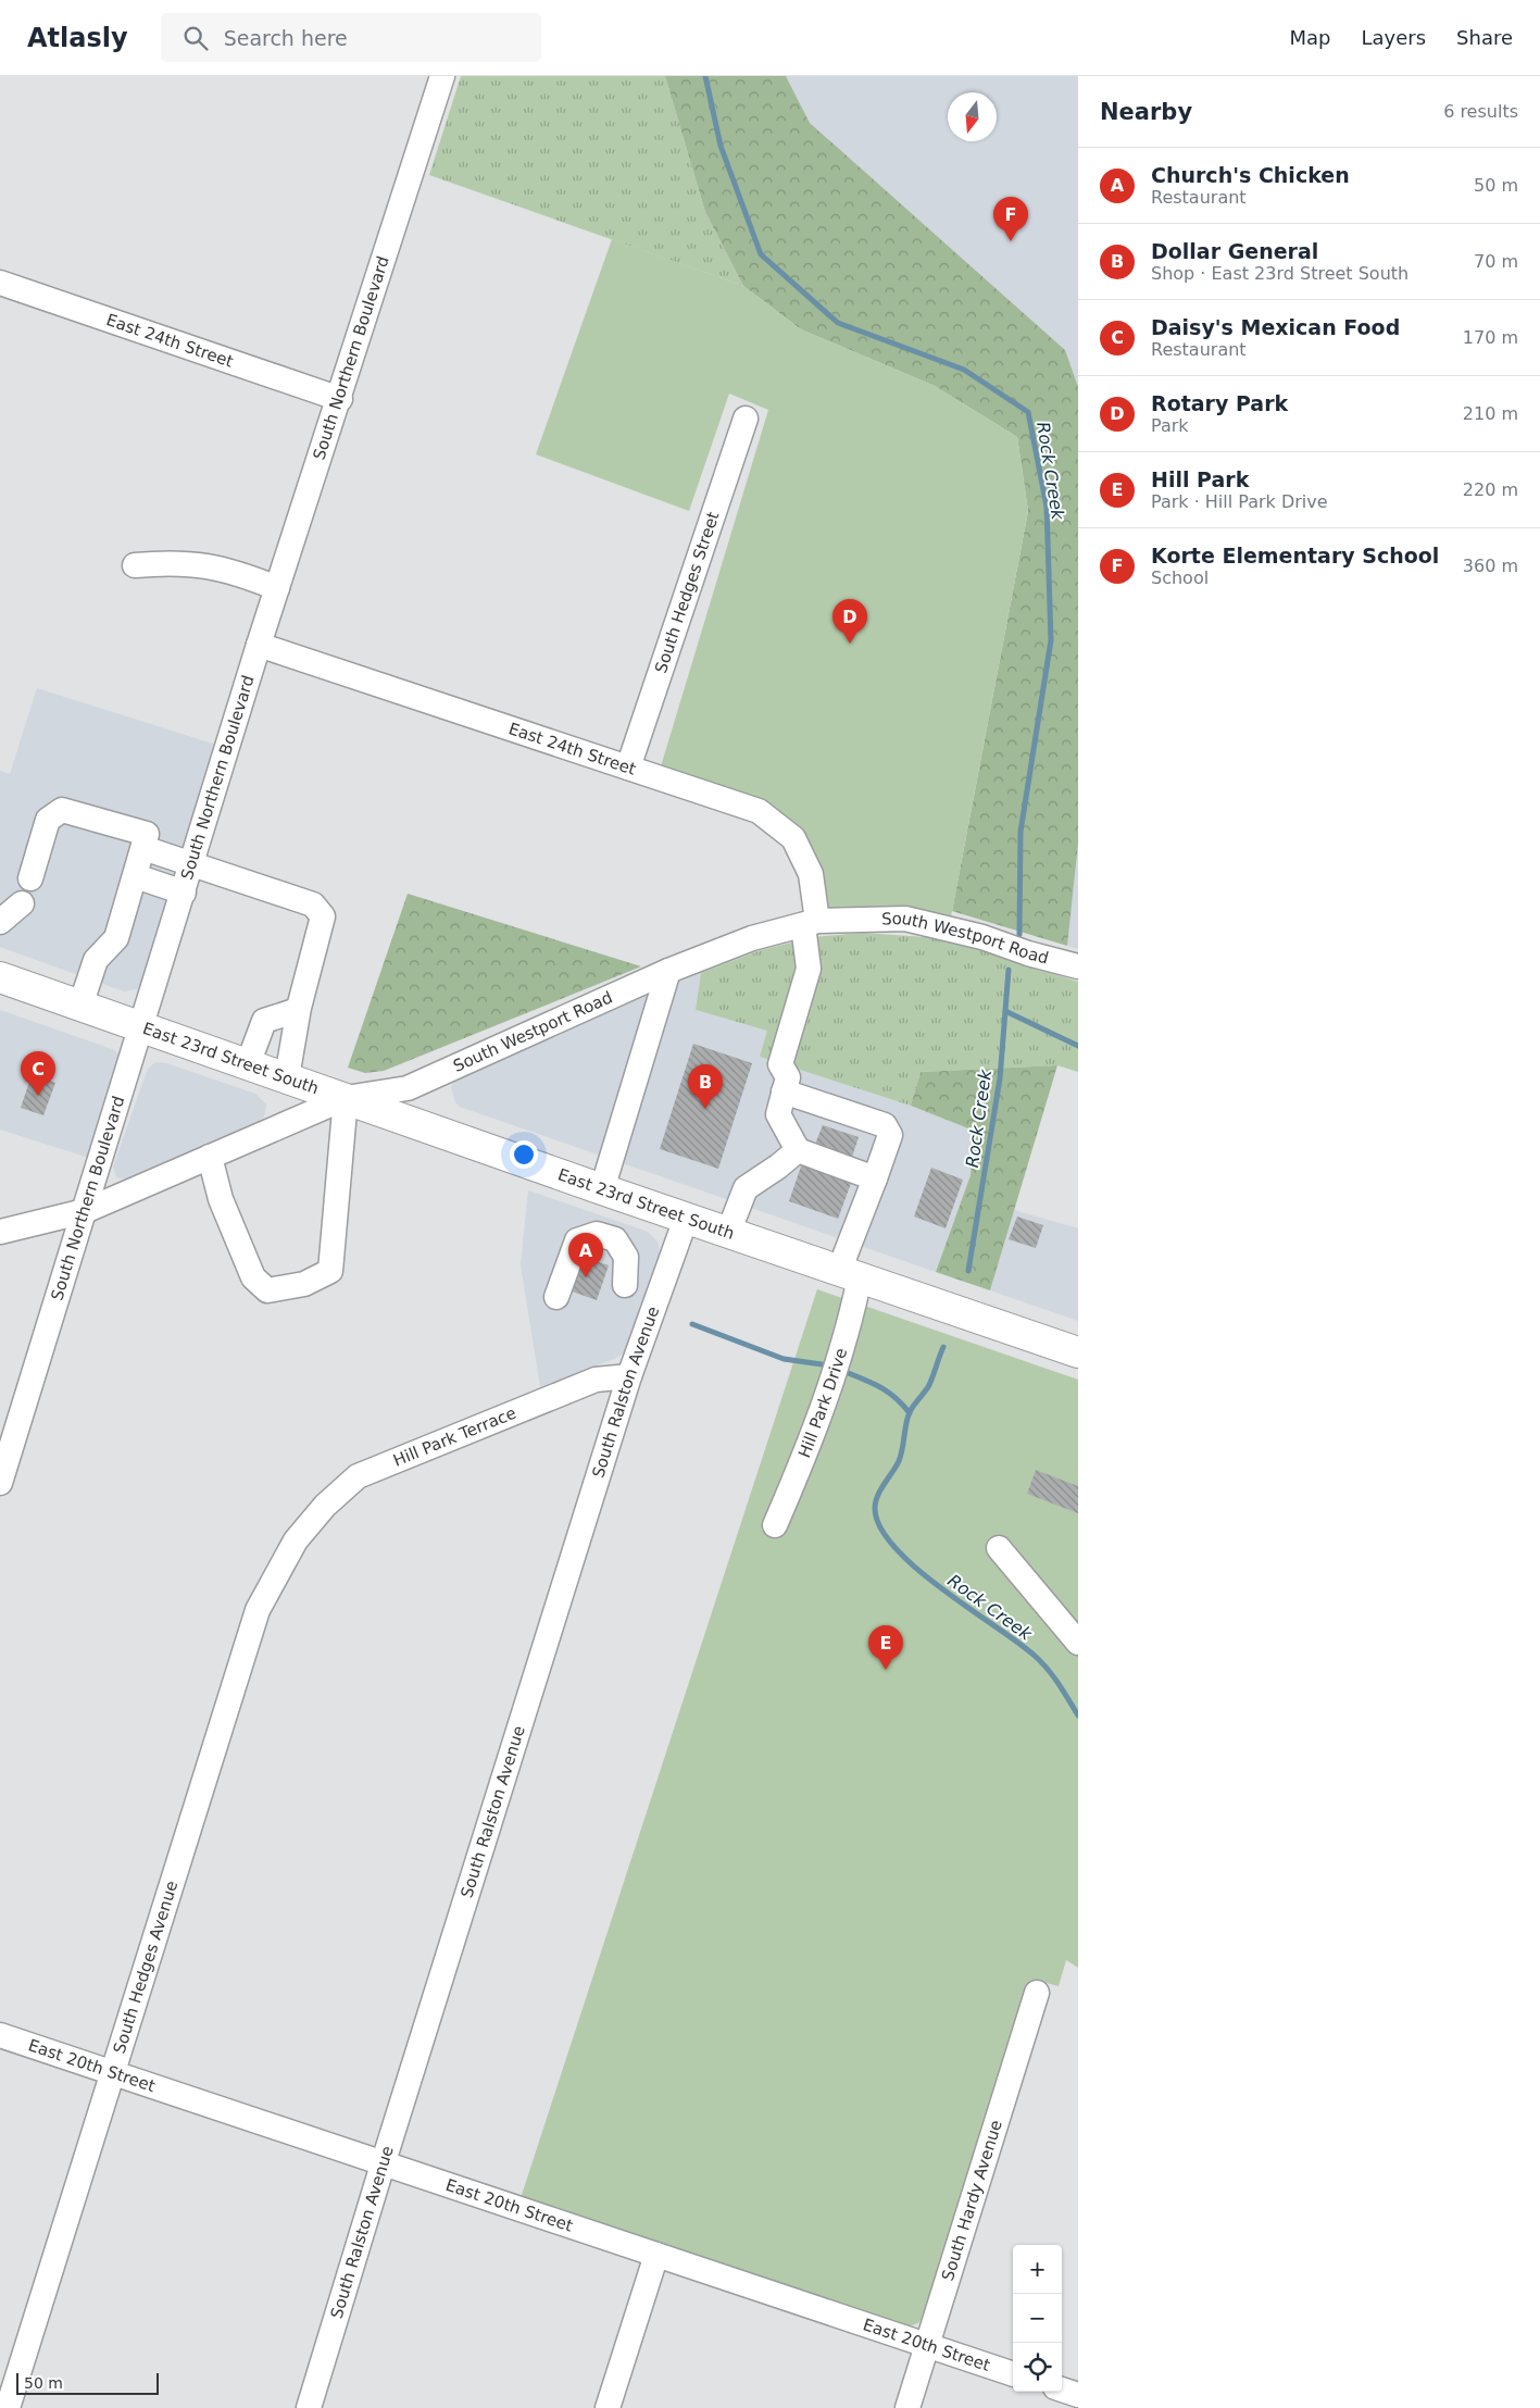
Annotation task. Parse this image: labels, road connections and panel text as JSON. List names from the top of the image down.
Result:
{
  "streets": {
    "main road": ["East 23rd Street South"],
    "street": [
      "East 24th Street",
      "South Northern Boulevard",
      "South Hedges Street",
      "South Westport Road",
      "South Ralston Avenue",
      "Hill Park Drive",
      "Hill Park Terrace",
      "South Hedges Avenue",
      "East 20th Street",
      "South Hardy Avenue"
    ]
  },
  "crossings": [
    ["East 24th Street", "South Northern Boulevard"],
    ["East 24th Street", "South Hedges Street"],
    ["East 24th Street", "South Westport Road"],
    ["East 24th Street", "Hill Park Drive"],
    ["South Northern Boulevard", "South Westport Road"],
    ["South Northern Boulevard", "East 23rd Street South"],
    ["South Westport Road", "East 23rd Street South"],
    ["East 23rd Street South", "South Ralston Avenue"],
    ["East 23rd Street South", "Hill Park Drive"],
    ["South Ralston Avenue", "Hill Park Terrace"],
    ["South Ralston Avenue", "East 20th Street"],
    ["Hill Park Terrace", "South Hedges Avenue"],
    ["South Hedges Avenue", "East 20th Street"],
    ["East 20th Street", "South Hardy Avenue"]
  ],
  "water": ["Rock Creek"],
  "scale_bar": "50 m",
  "north": "bottom",
  "page": {
    "header": "Atlasly",
    "search": "Search here",
    "nav": ["Map", "Layers", "Share"],
    "heading": ["Nearby", "6 results"],
    "list": [
      {
        "mark": "A",
        "name": "Church's Chicken",
        "note": "Restaurant",
        "value": "50 m"
      },
      {
        "mark": "B",
        "name": "Dollar General",
        "note": "Shop · East 23rd Street South",
        "value": "70 m"
      },
      {
        "mark": "C",
        "name": "Daisy's Mexican Food",
        "note": "Restaurant",
        "value": "170 m"
      },
      {
        "mark": "D",
        "name": "Rotary Park",
        "note": "Park",
        "value": "210 m"
      },
      {
        "mark": "E",
        "name": "Hill Park",
        "note": "Park · Hill Park Drive",
        "value": "220 m"
      },
      {
        "mark": "F",
        "name": "Korte Elementary School",
        "note": "School",
        "value": "360 m"
      }
    ],
    "pins": [
      "F",
      "D",
      "C",
      "B",
      "A",
      "E"
    ],
    "map_buttons": ["+", "−"],
    "scale": "50 m"
  }
}
